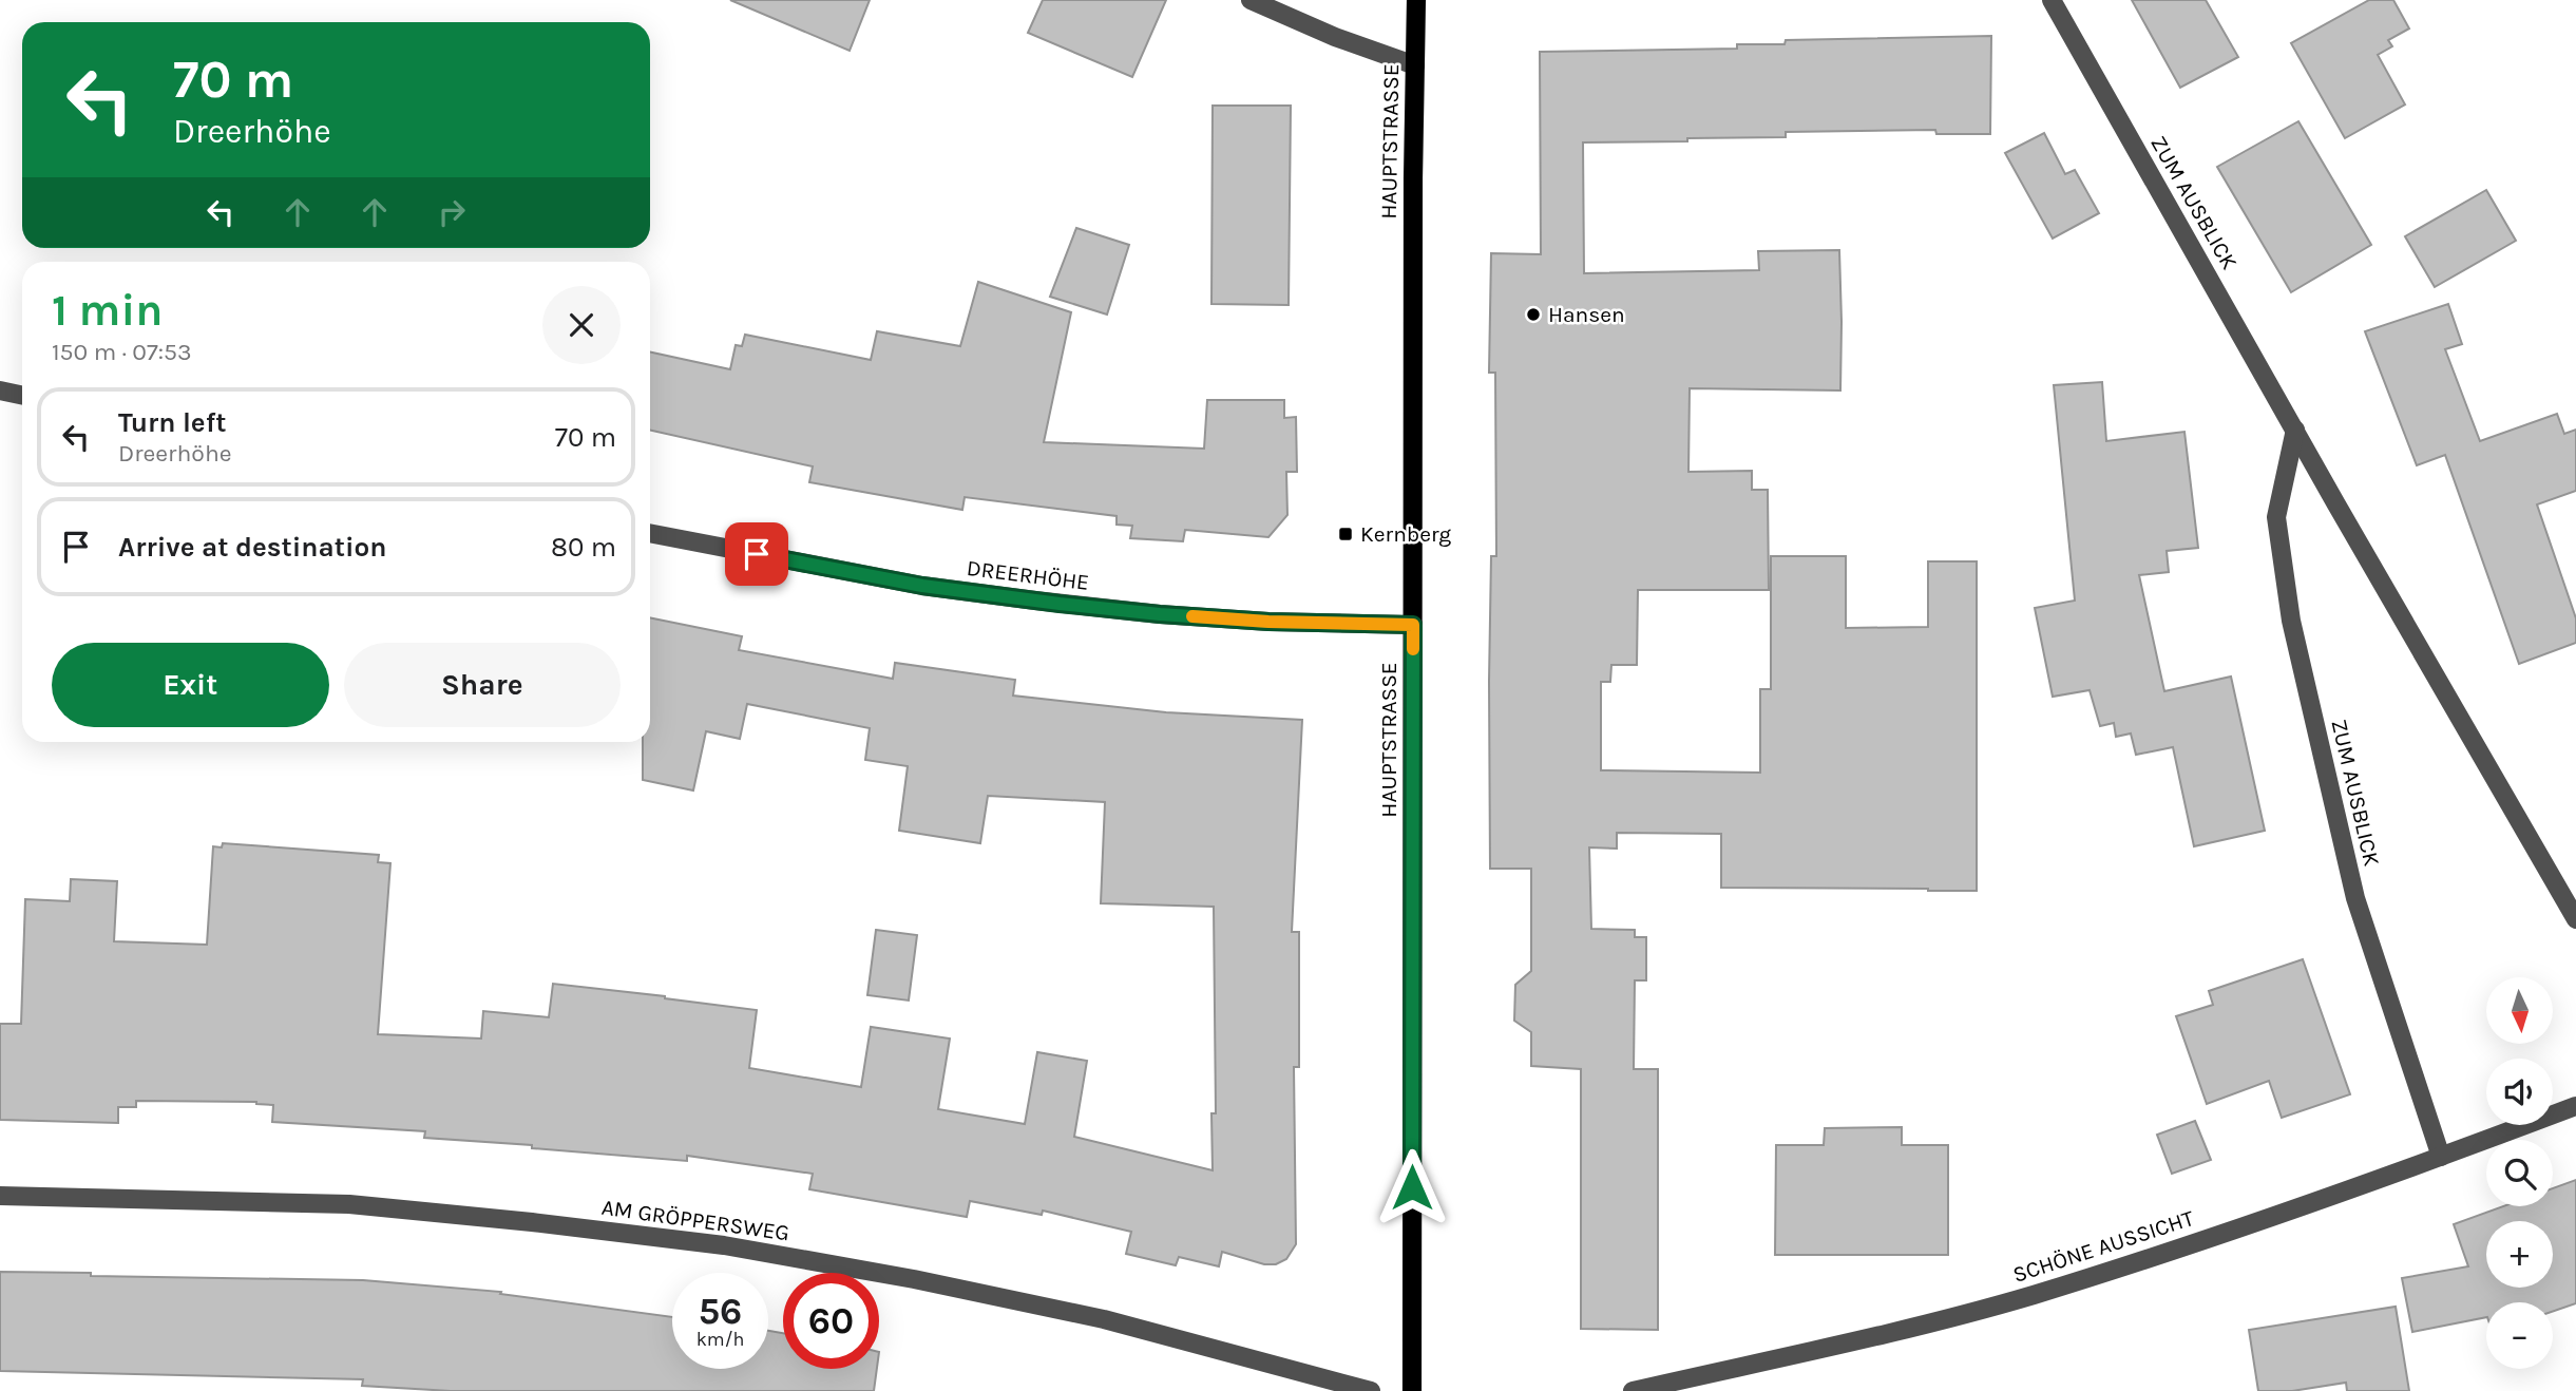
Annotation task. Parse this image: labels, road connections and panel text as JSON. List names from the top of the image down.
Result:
{
  "streets": {
    "main road": ["HAUPTSTRASSE"],
    "street": [
      "ZUM AUSBLICK",
      "DREERHÖHE",
      "AM GRÖPPERSWEG",
      "SCHÖNE AUSSICHT"
    ]
  },
  "crossings": [
    ["HAUPTSTRASSE", "DREERHÖHE"],
    ["ZUM AUSBLICK", "SCHÖNE AUSSICHT"]
  ],
  "places": {
    "other": ["Hansen"],
    "transit": ["Kernberg"]
  },
  "north": "bottom",
  "page": {
    "turn": ["70 m", "Dreerhöhe"],
    "heading": ["1 min", "150 m · 07:53"],
    "list": [
      {
        "name": "Turn left",
        "note": "Dreerhöhe",
        "value": "70 m"
      },
      {
        "name": "Arrive at destination",
        "value": "80 m"
      }
    ],
    "buttons": ["Exit", "Share"],
    "map_buttons": ["+", "−"],
    "speed": "56 km/h",
    "limit": "60"
  }
}
